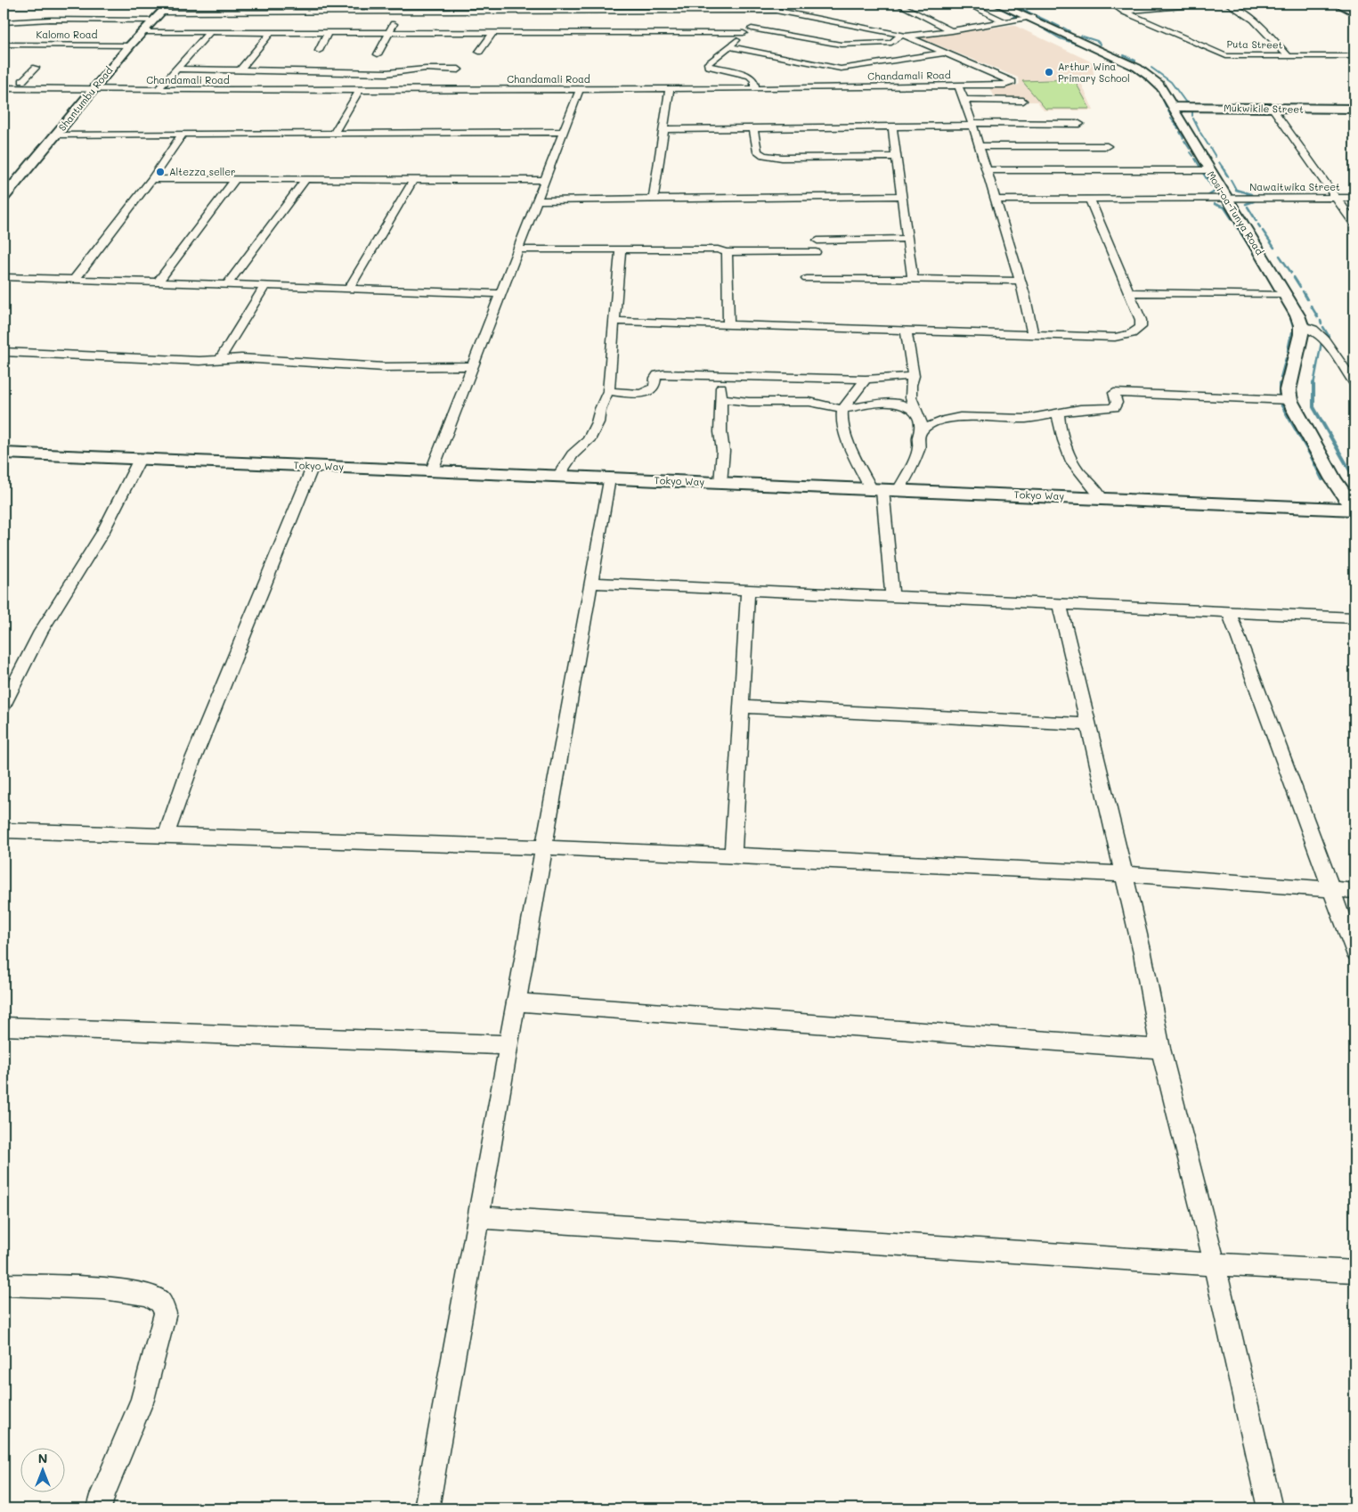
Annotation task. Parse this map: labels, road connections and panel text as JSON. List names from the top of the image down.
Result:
{
  "streets": {
    "main road": [
      "Shantumbu Road",
      "Mukwikile Street",
      "Mosi-oa-Tunya Road",
      "Tokyo Way"
    ],
    "street": [
      "Kalomo Road",
      "Puta Street",
      "Chandamali Road",
      "Nawaitwika Street"
    ]
  },
  "crossings": [
    ["Kalomo Road", "Shantumbu Road"],
    ["Chandamali Road", "Shantumbu Road"],
    ["Mukwikile Street", "Mosi-oa-Tunya Road"],
    ["Nawaitwika Street", "Mosi-oa-Tunya Road"]
  ],
  "places": ["Arthur Wina Primary School", "Altezza seller"],
  "north": "top"
}
